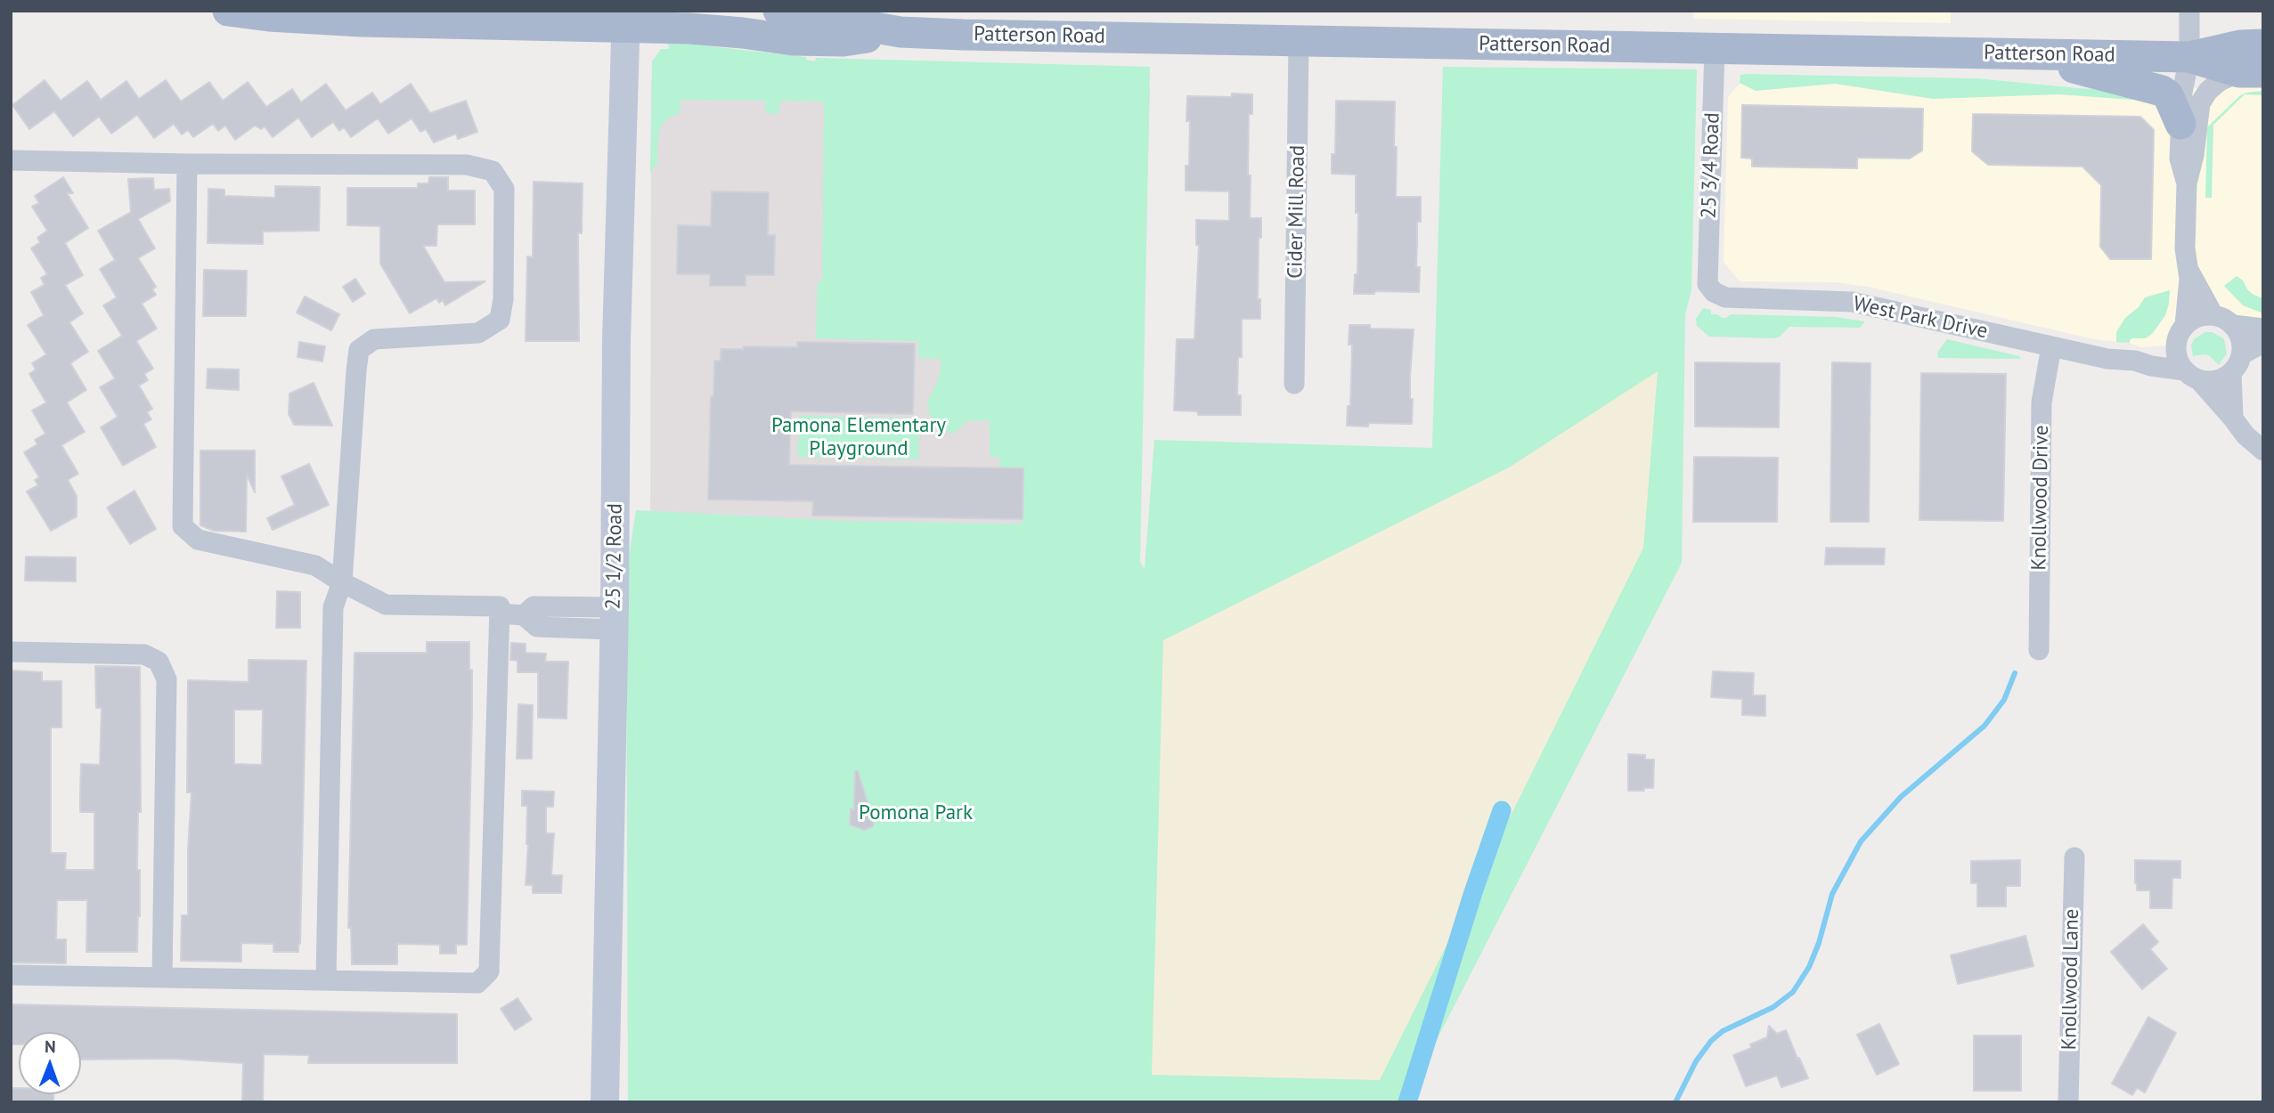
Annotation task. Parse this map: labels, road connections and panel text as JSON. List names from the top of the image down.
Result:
{
  "streets": {
    "main road": ["Patterson Road"],
    "street": [
      "25 3/4 Road",
      "Cider Mill Road",
      "West Park Drive",
      "Knollwood Drive",
      "25 1/2 Road",
      "Knollwood Lane"
    ]
  },
  "crossings": [
    ["Patterson Road", "25 3/4 Road"],
    ["Patterson Road", "Cider Mill Road"],
    ["Patterson Road", "25 1/2 Road"],
    ["25 3/4 Road", "West Park Drive"],
    ["West Park Drive", "Knollwood Drive"]
  ],
  "parks": ["Pamona Elementary Playground", "Pomona Park"],
  "north": "top"
}
